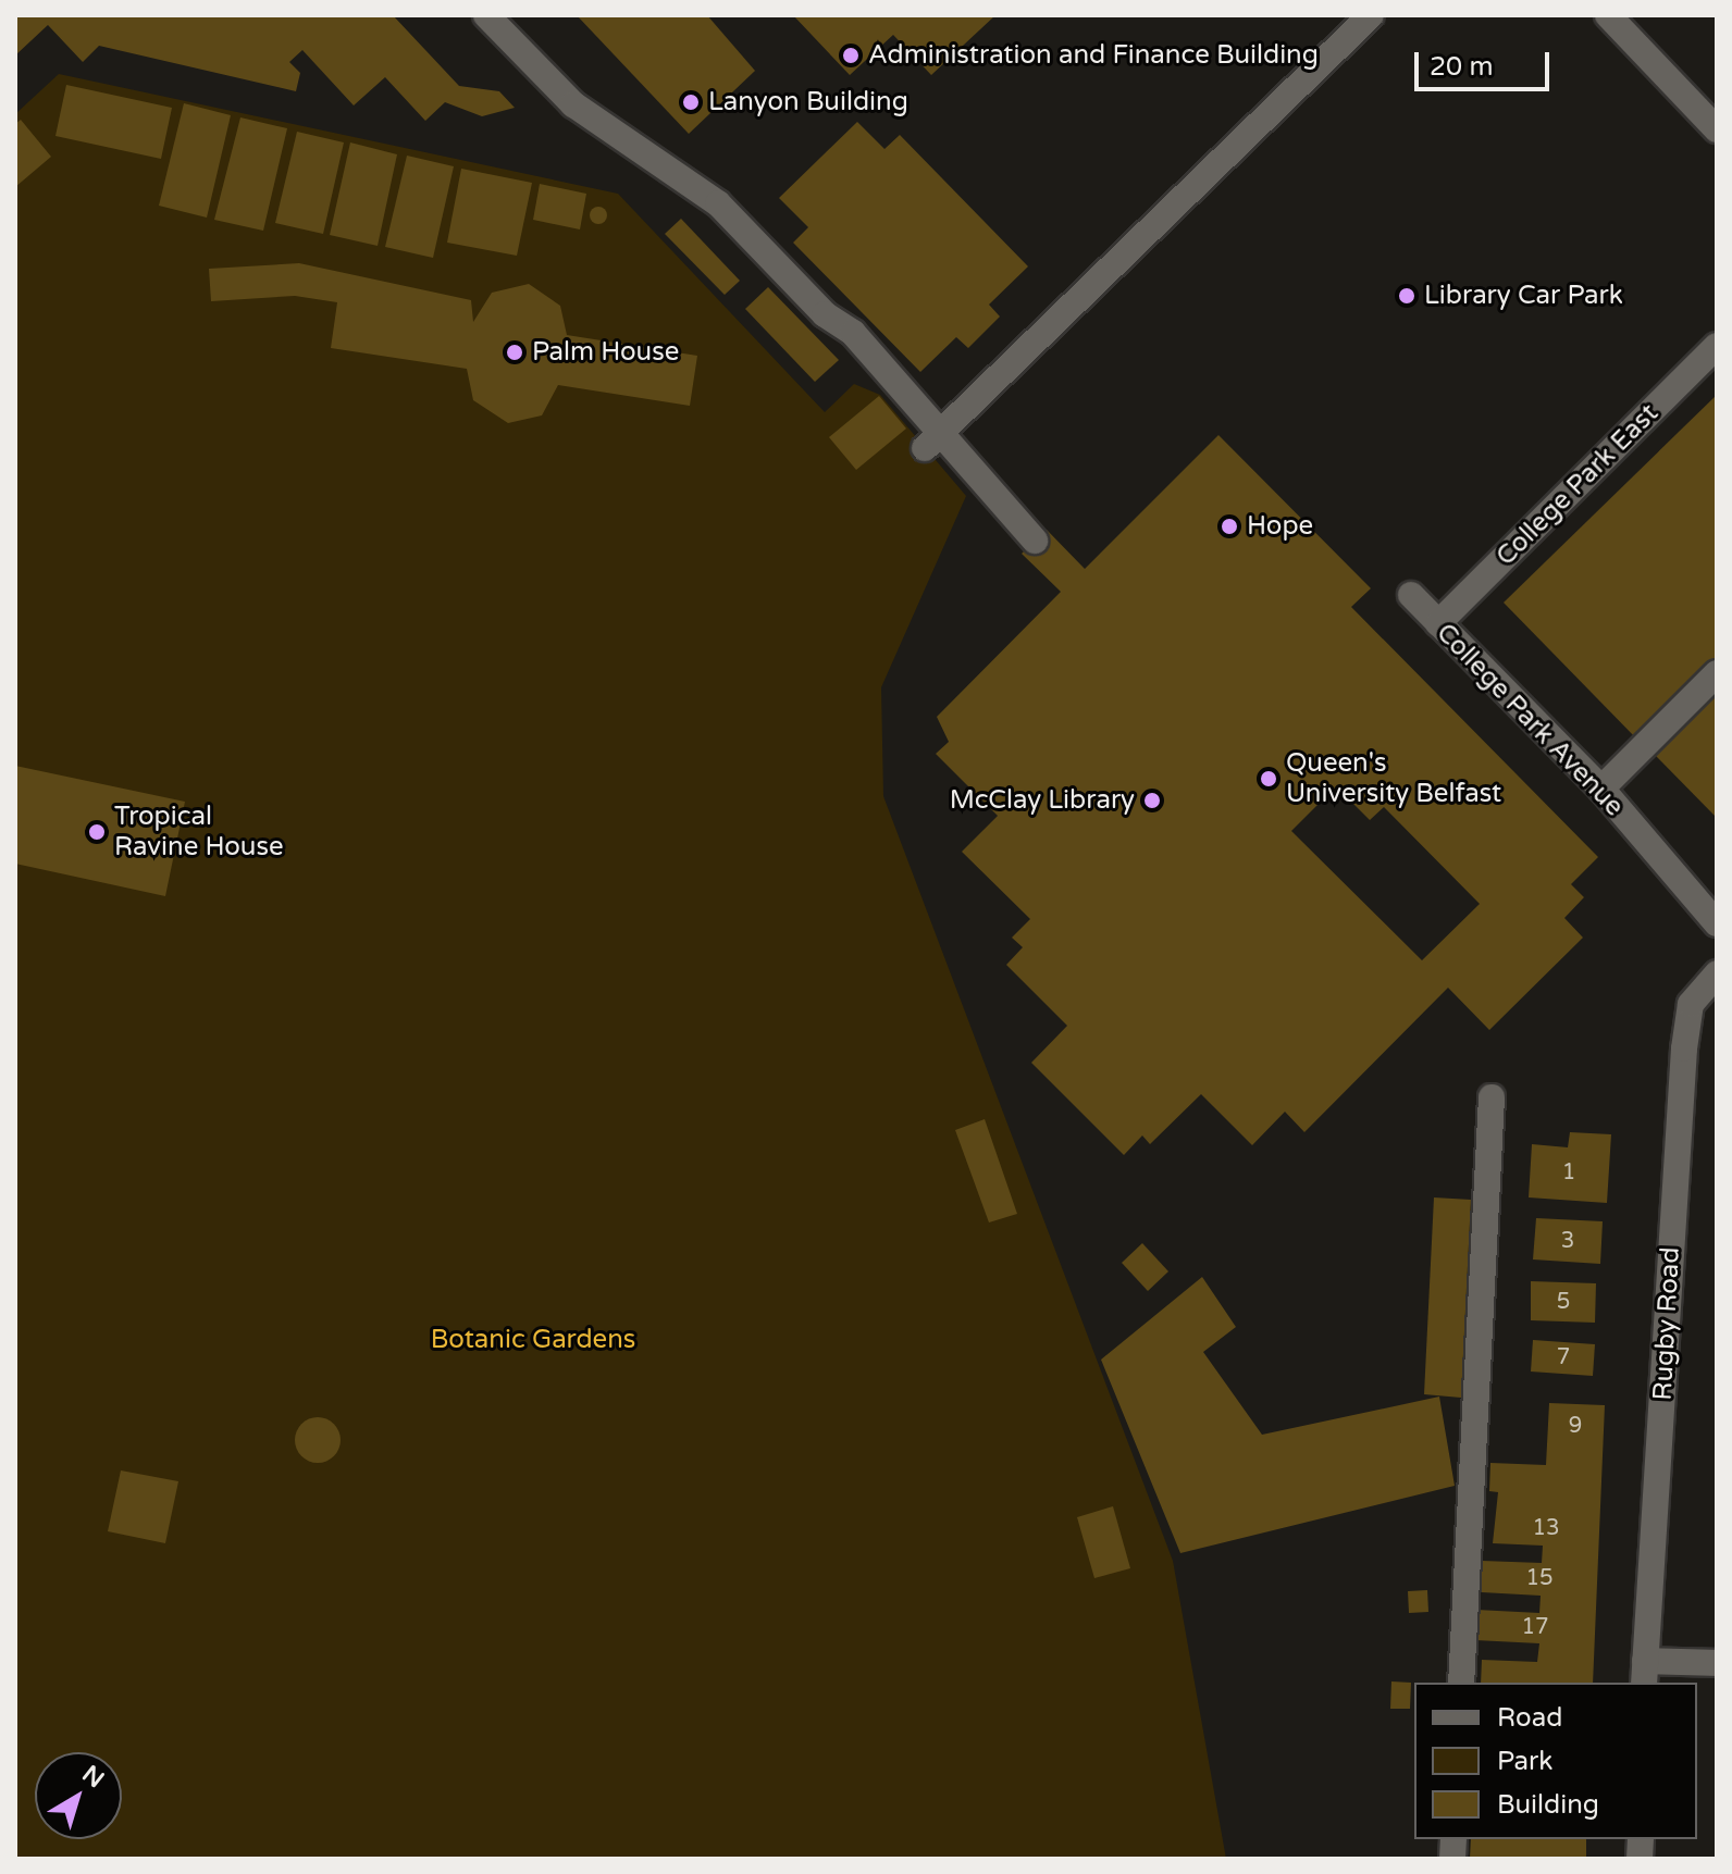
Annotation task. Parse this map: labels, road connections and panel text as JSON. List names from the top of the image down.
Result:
{
  "streets": {
    "street": ["College Park East", "College Park Avenue", "Rugby Road"]
  },
  "crossings": [
    ["College Park East", "College Park Avenue"]
  ],
  "parks": ["Botanic Gardens"],
  "places": [
    "Administration and Finance Building",
    "Lanyon Building",
    "Library Car Park",
    "Palm House",
    "Hope",
    "Queen's University Belfast",
    "McClay Library",
    "Tropical Ravine House"
  ],
  "house_numbers": [
    "1",
    "3",
    "5",
    "7",
    "9",
    "13",
    "15",
    "17"
  ],
  "legend": ["Road", "Park", "Building"],
  "scale_bar": "20 m",
  "north": "top right"
}
